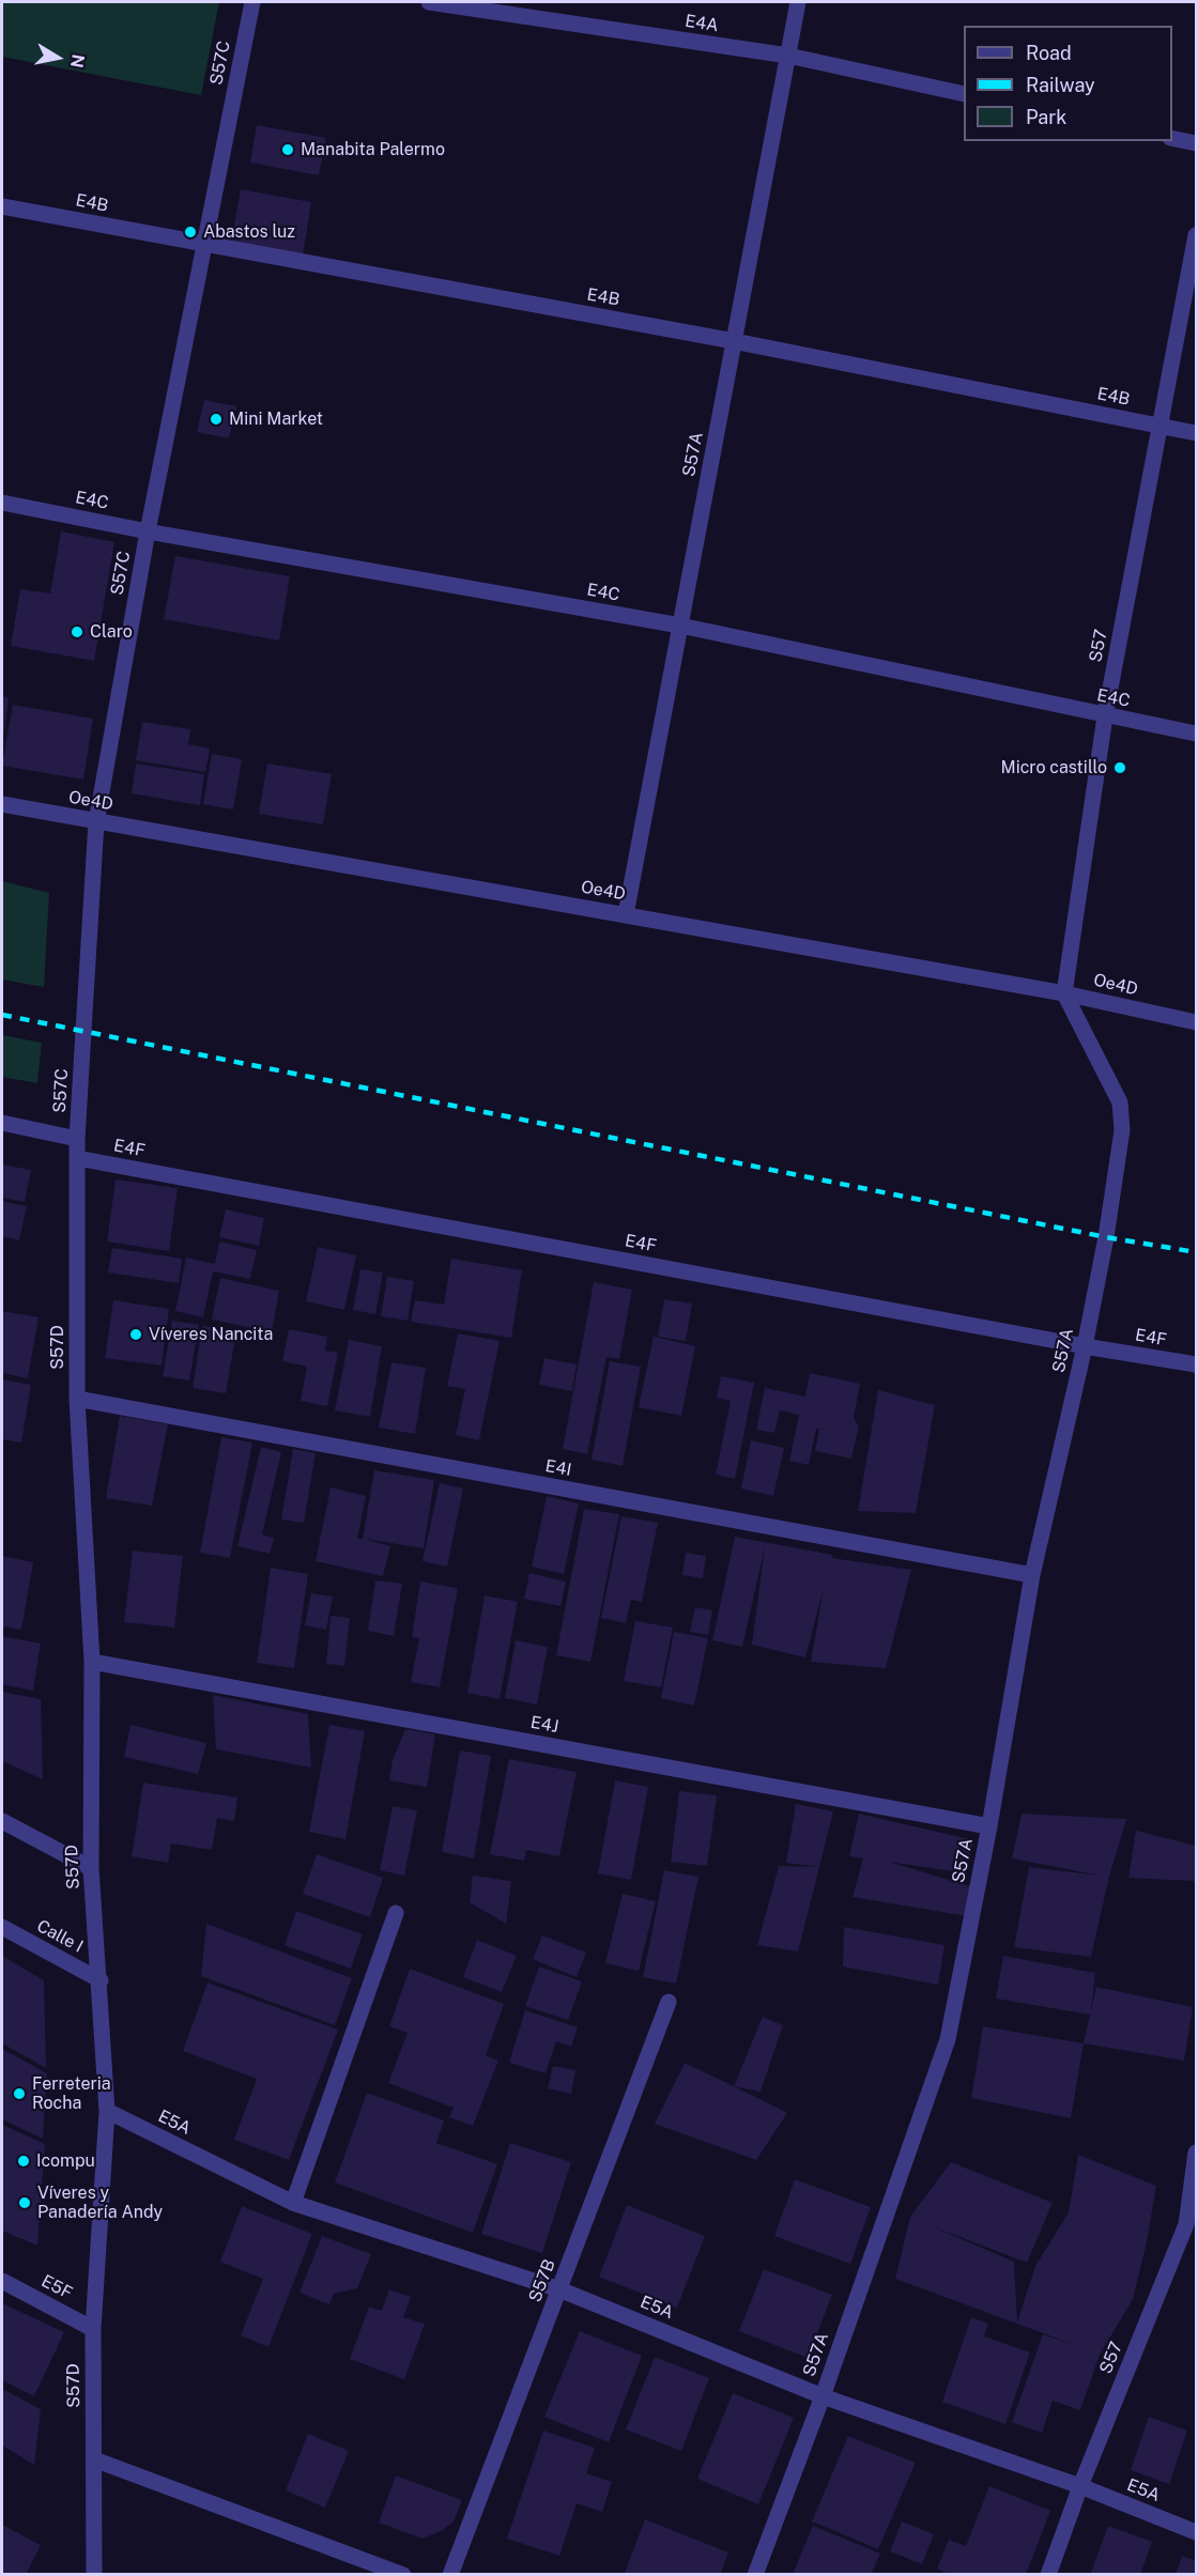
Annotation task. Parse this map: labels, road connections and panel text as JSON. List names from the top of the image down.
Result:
{
  "streets": {
    "street": [
      "E4A",
      "S57C",
      "E4B",
      "S57A",
      "E4C",
      "S57",
      "Oe4D",
      "E4F",
      "S57D",
      "E4I",
      "E4J",
      "Calle I",
      "E5A",
      "S57B",
      "E5F"
    ]
  },
  "crossings": [
    ["E4A", "S57A"],
    ["S57C", "E4B"],
    ["S57C", "E4C"],
    ["S57C", "Oe4D"],
    ["S57C", "E4F"],
    ["S57C", "S57D"],
    ["E4B", "S57A"],
    ["E4B", "S57"],
    ["S57A", "E4C"],
    ["S57A", "S57"],
    ["S57A", "Oe4D"],
    ["S57A", "E4F"],
    ["S57A", "E4I"],
    ["S57A", "E4J"],
    ["S57A", "E5A"],
    ["E4C", "S57"],
    ["S57", "Oe4D"],
    ["S57", "E5A"],
    ["E4F", "S57D"],
    ["S57D", "E4I"],
    ["S57D", "E4J"],
    ["S57D", "Calle I"],
    ["S57D", "E5A"],
    ["S57D", "E5F"],
    ["E5A", "S57B"]
  ],
  "places": [
    "Manabita Palermo",
    "Abastos luz",
    "Mini Market",
    "Claro",
    "Micro castillo",
    "Víveres Nancita",
    "Ferreteria Rocha",
    "Icompu",
    "Víveres y Panadería Andy"
  ],
  "legend": ["Road", "Railway", "Park"],
  "north": "right"
}
